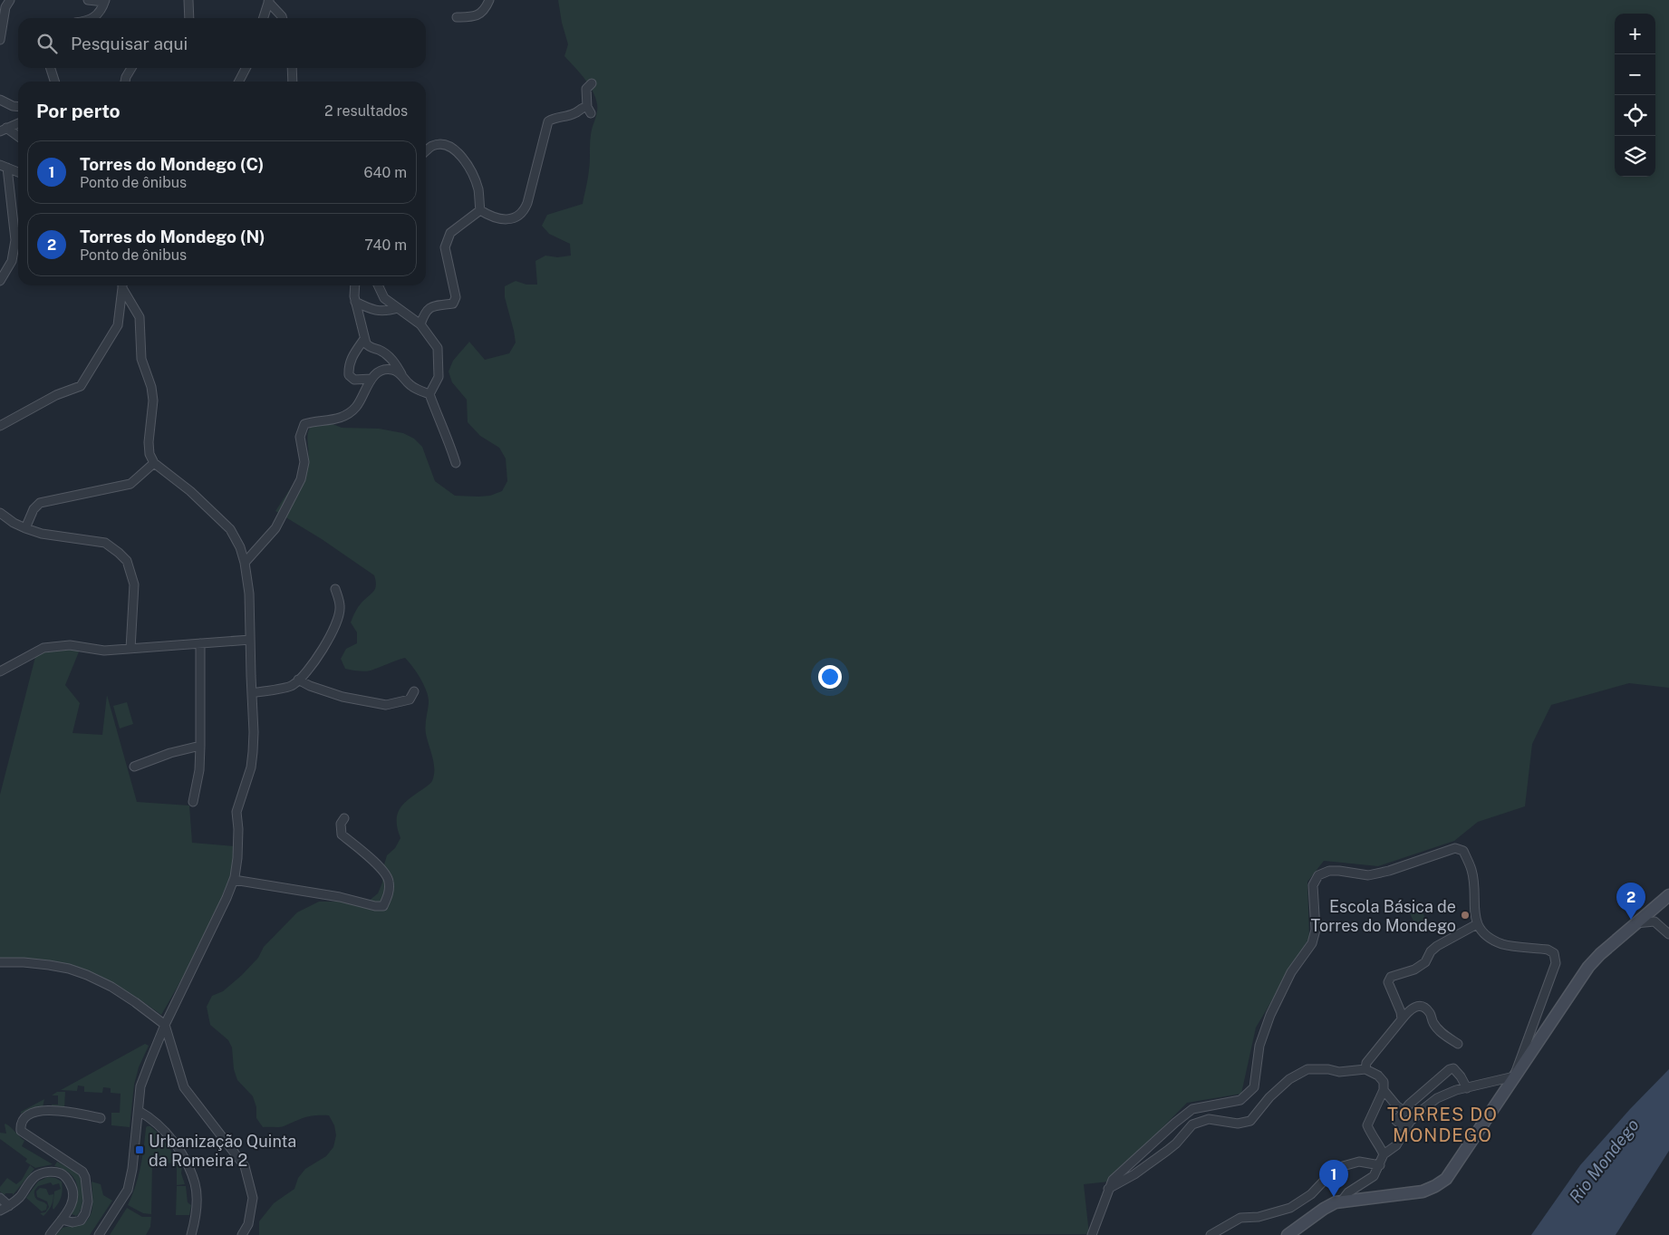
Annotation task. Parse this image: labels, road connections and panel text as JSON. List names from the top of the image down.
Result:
{
  "districts": ["TORRES DO MONDEGO"],
  "water": ["Rio Mondego"],
  "places": {
    "other": ["Escola Básica de Torres do Mondego"],
    "transit": ["Urbanização Quinta da Romeira 2"]
  },
  "page": {
    "map_buttons": ["+", "−"],
    "search": "Pesquisar aqui",
    "heading": ["Por perto", "2 resultados"],
    "list": [
      {
        "mark": "1",
        "name": "Torres do Mondego (C)",
        "note": "Ponto de ônibus",
        "value": "640 m"
      },
      {
        "mark": "2",
        "name": "Torres do Mondego (N)",
        "note": "Ponto de ônibus",
        "value": "740 m"
      }
    ],
    "pins": ["2", "1"]
  }
}
